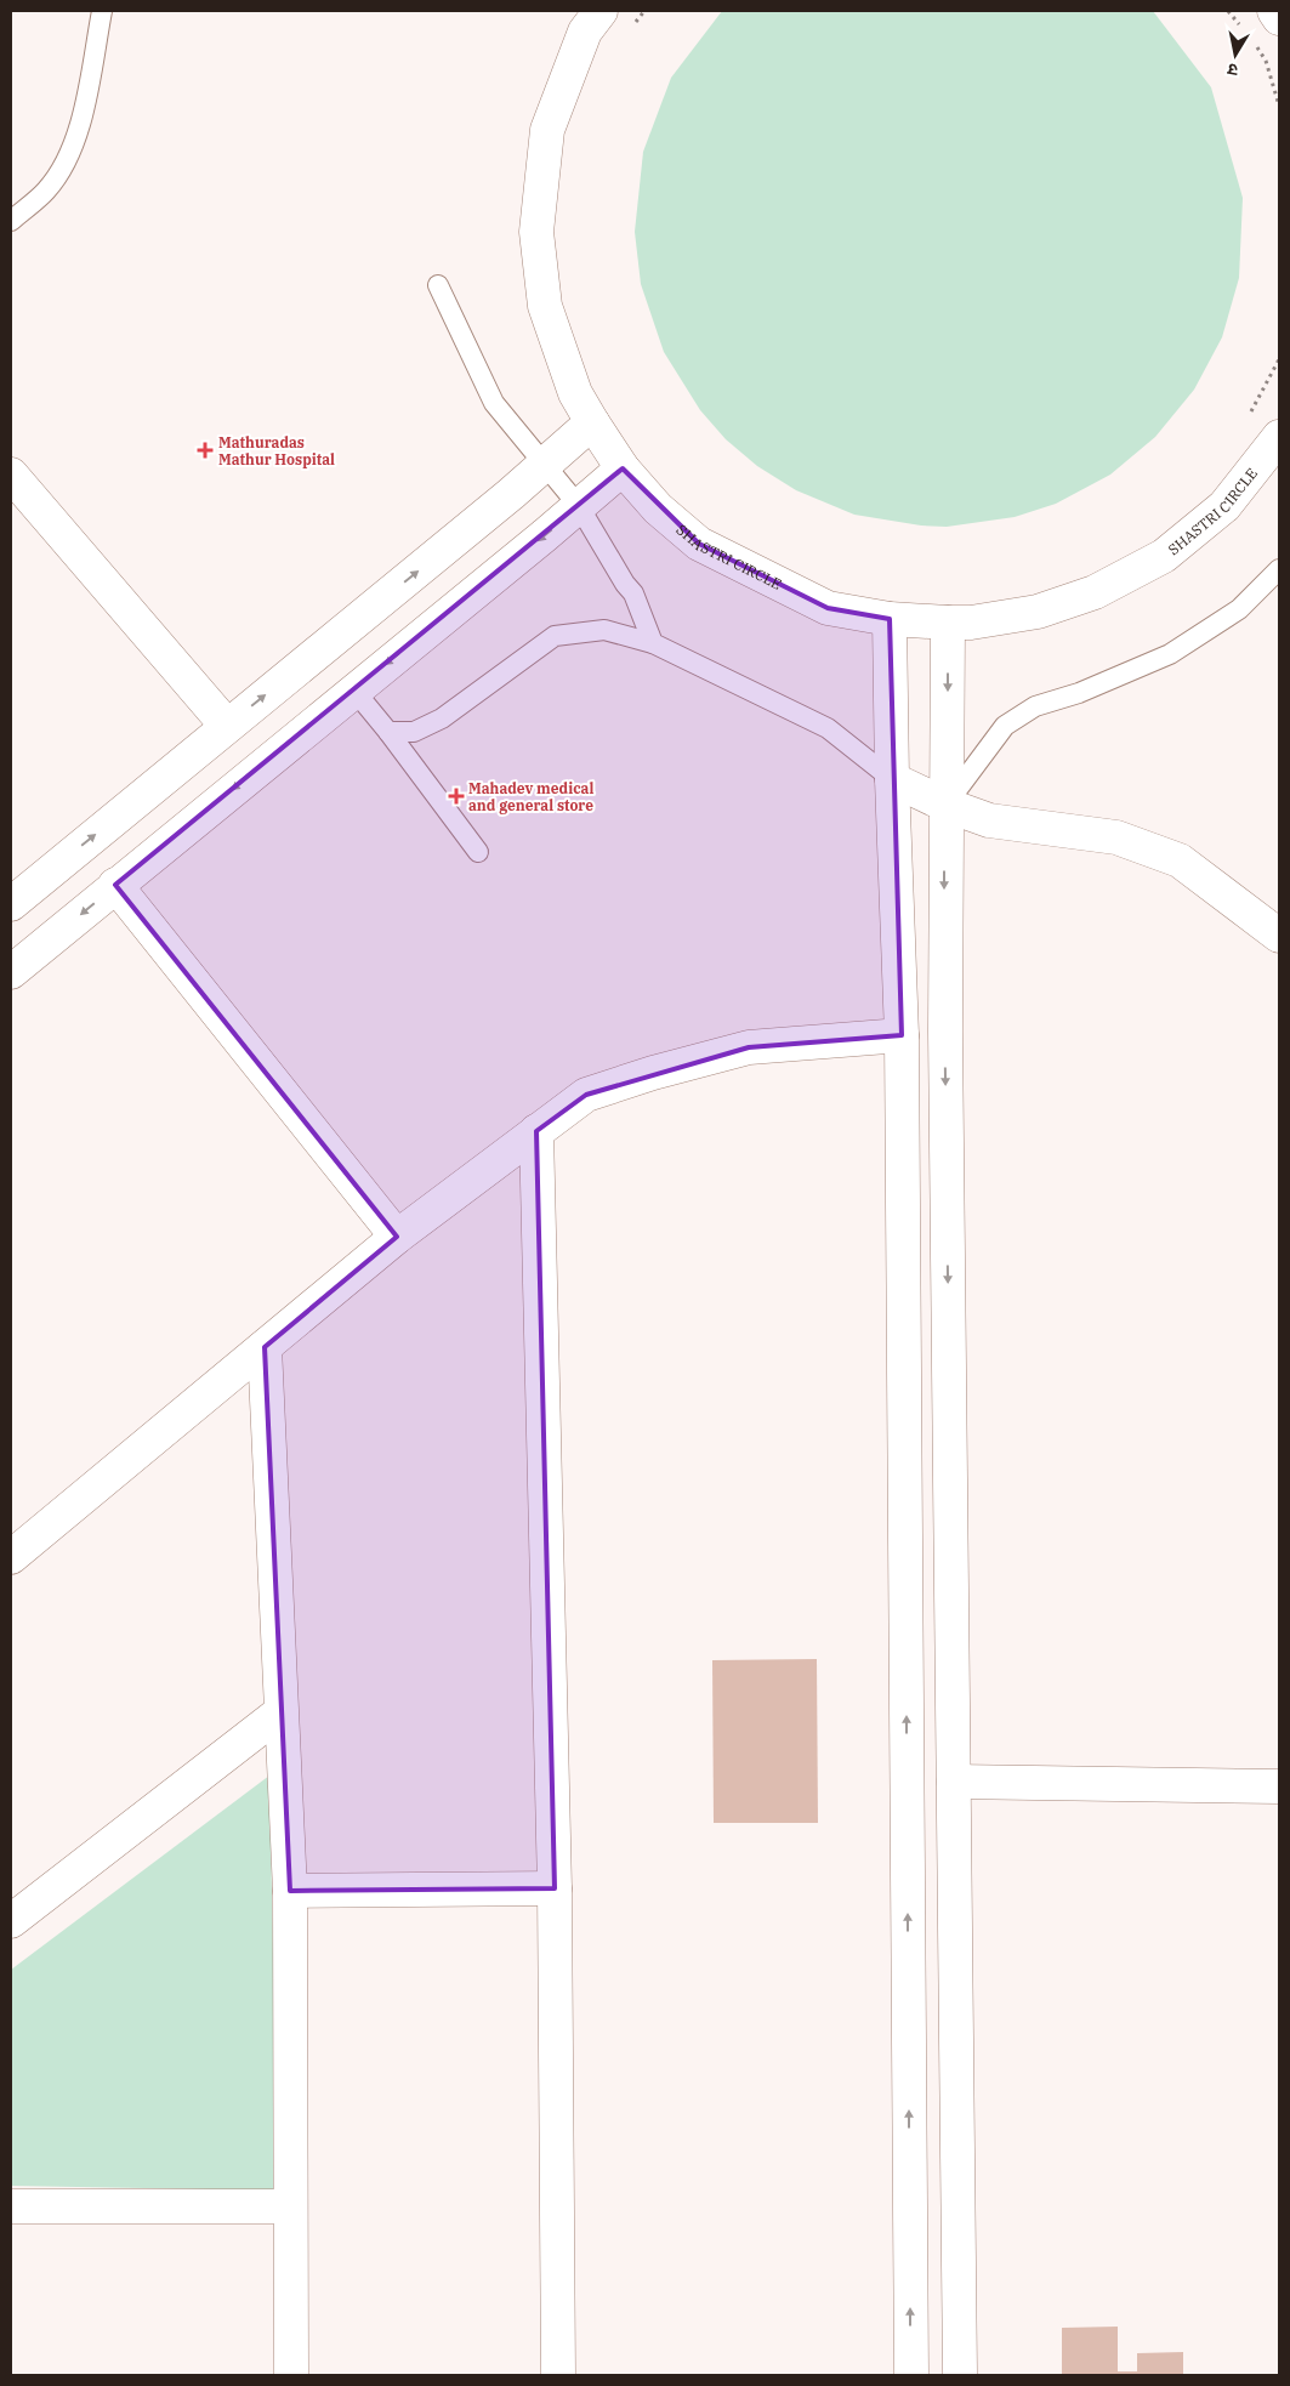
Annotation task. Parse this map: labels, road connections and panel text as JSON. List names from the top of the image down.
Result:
{
  "streets": {
    "street": ["SHASTRI CIRCLE"]
  },
  "places": {
    "health": ["Mathuradas Mathur Hospital", "Mahadev medical and general store"]
  },
  "north": "bottom"
}
